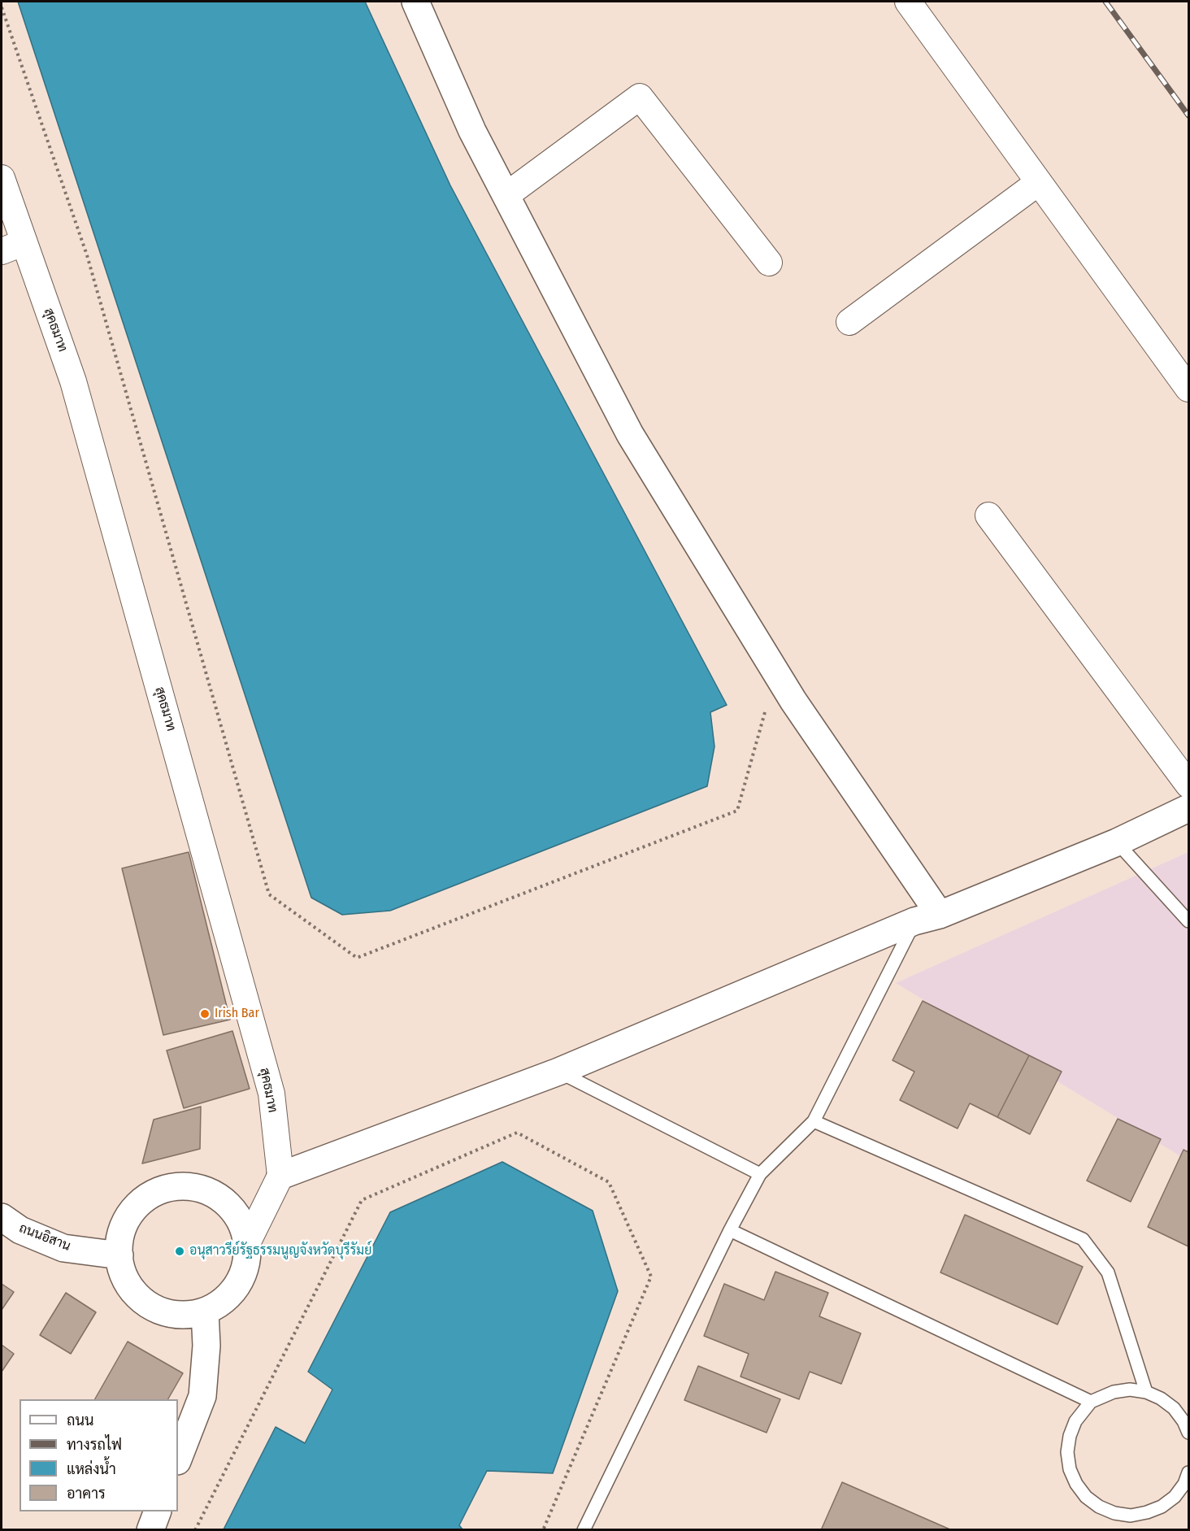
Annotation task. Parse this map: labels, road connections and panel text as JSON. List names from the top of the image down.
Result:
{
  "streets": {
    "street": ["สุคธมาท", "ถนนอิสาน"]
  },
  "places": ["Irish Bar", "อนุสาวรีย์รัฐธรรมนูญจังหวัดบุรีรัมย์"],
  "legend": [
    "ถนน",
    "ทางรถไฟ",
    "แหล่งน้ำ",
    "อาคาร"
  ]
}
